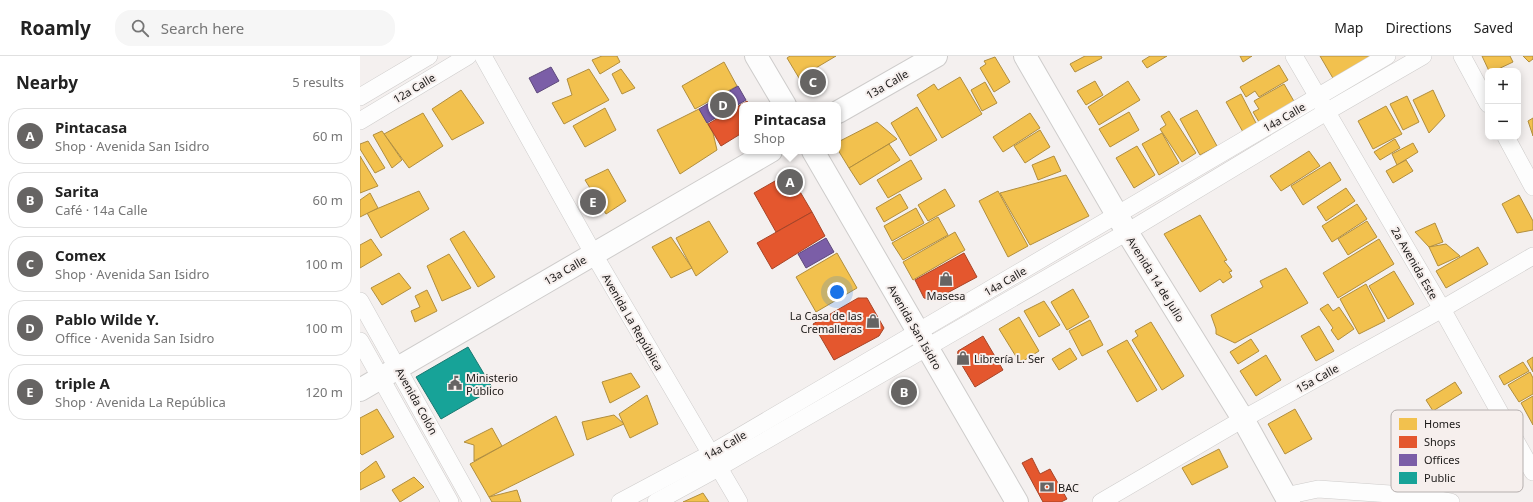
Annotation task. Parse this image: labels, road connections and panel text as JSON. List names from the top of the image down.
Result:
{
  "streets": {
    "street": [
      "13a Calle",
      "12a Calle",
      "14a Calle",
      "2a Avenida Este",
      "Avenida 14 de Julio",
      "Avenida La República",
      "Avenida San Isidro",
      "15a Calle",
      "Avenida Colón"
    ]
  },
  "crossings": [
    ["13a Calle", "Avenida La República"],
    ["13a Calle", "Avenida Colón"],
    ["14a Calle", "2a Avenida Este"],
    ["14a Calle", "Avenida 14 de Julio"],
    ["14a Calle", "Avenida La República"],
    ["14a Calle", "Avenida San Isidro"],
    ["2a Avenida Este", "15a Calle"],
    ["Avenida 14 de Julio", "15a Calle"]
  ],
  "places": {
    "shop": ["Masesa", "La Casa de las Cremalleras", "Librería L. Ser"],
    "public building": ["Ministerio Público"],
    "bank": ["BAC"]
  },
  "legend": [
    "Homes",
    "Shops",
    "Offices",
    "Public"
  ],
  "page": {
    "header": "Roamly",
    "search": "Search here",
    "nav": ["Map", "Directions", "Saved"],
    "heading": ["Nearby", "5 results"],
    "pins": [
      "C",
      "D",
      "A",
      "E",
      "B"
    ],
    "map_buttons": ["+", "−"],
    "popup": ["Pintacasa", "Shop"],
    "list": [
      {
        "mark": "A",
        "name": "Pintacasa",
        "note": "Shop · Avenida San Isidro",
        "value": "60 m"
      },
      {
        "mark": "B",
        "name": "Sarita",
        "note": "Café · 14a Calle",
        "value": "60 m"
      },
      {
        "mark": "C",
        "name": "Comex",
        "note": "Shop · Avenida San Isidro",
        "value": "100 m"
      },
      {
        "mark": "D",
        "name": "Pablo Wilde Y.",
        "note": "Office · Avenida San Isidro",
        "value": "100 m"
      },
      {
        "mark": "E",
        "name": "triple A",
        "note": "Shop · Avenida La República",
        "value": "120 m"
      }
    ]
  }
}
